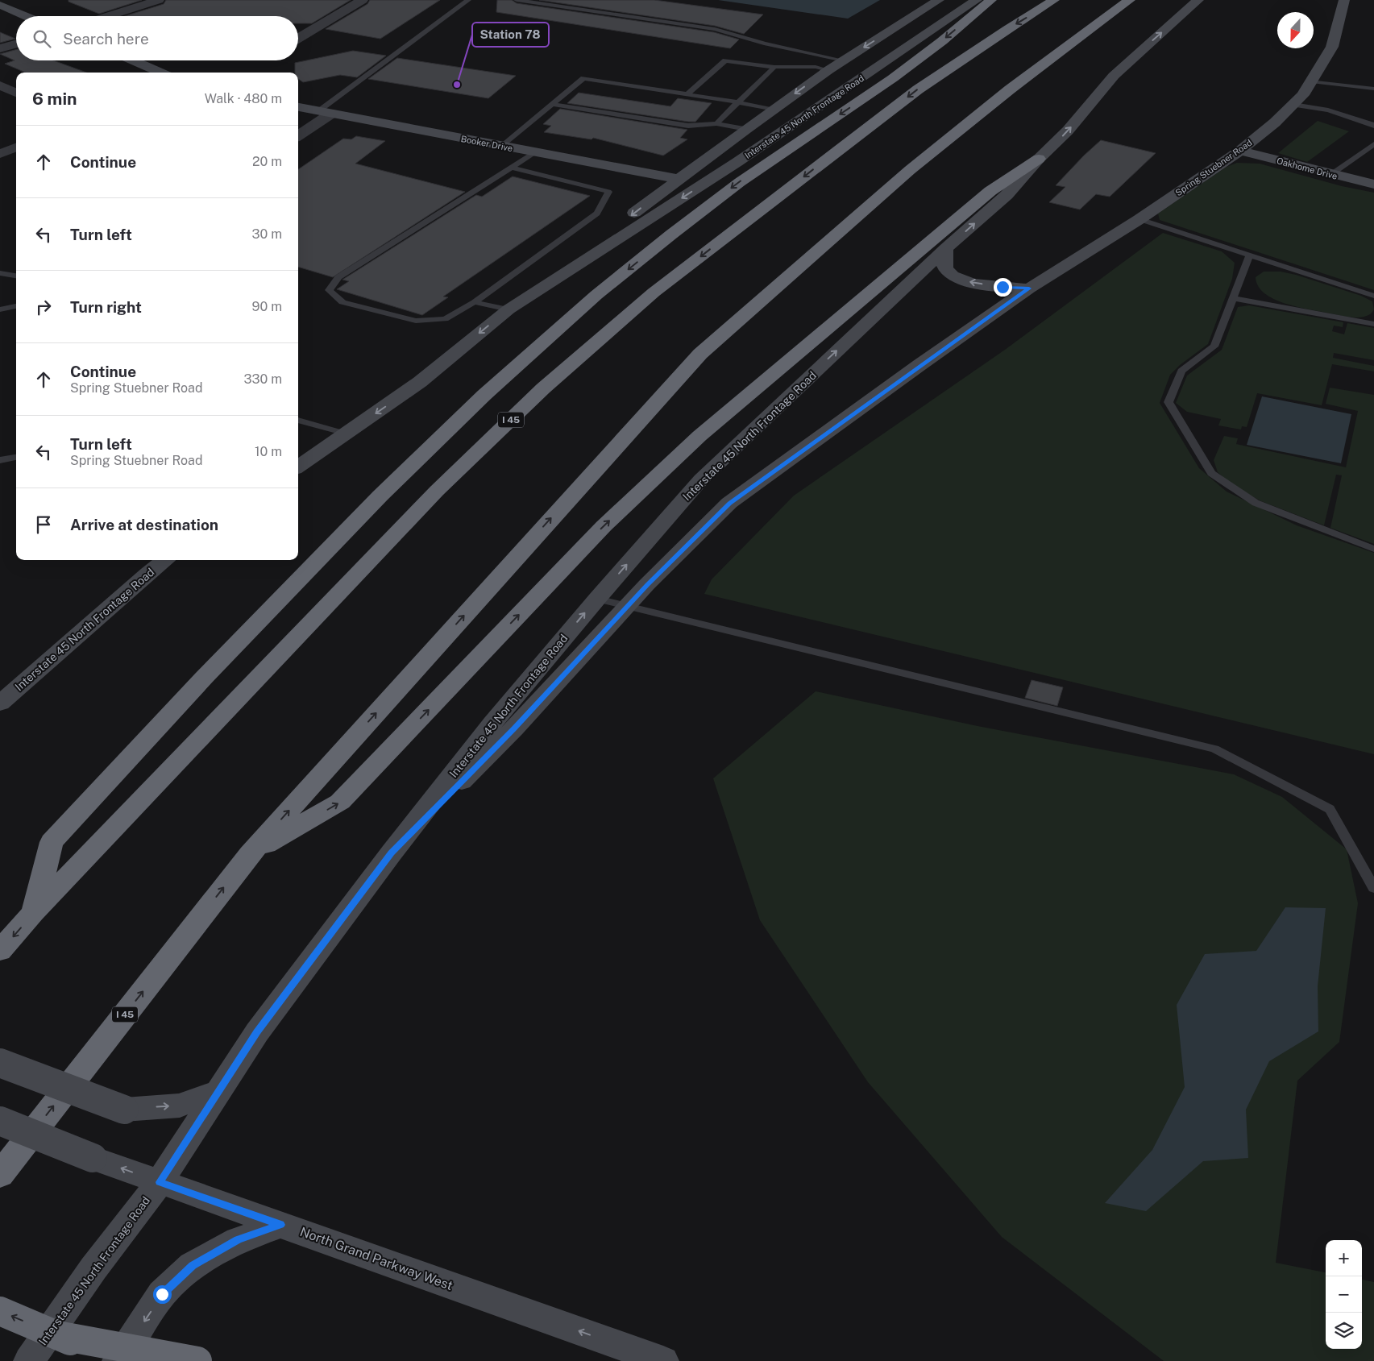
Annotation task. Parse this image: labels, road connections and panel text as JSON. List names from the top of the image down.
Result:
{
  "streets": {
    "highway": ["I 45"],
    "main road": [
      "Interstate 45 North Frontage Road",
      "Booker Drive",
      "Spring Stuebner Road",
      "Oakhome Drive",
      "North Grand Parkway West"
    ]
  },
  "crossings": [
    ["Interstate 45 North Frontage Road", "Spring Stuebner Road"],
    ["Interstate 45 North Frontage Road", "North Grand Parkway West"],
    ["Spring Stuebner Road", "Oakhome Drive"]
  ],
  "places": ["Station 78"],
  "north": "bottom",
  "page": {
    "search": "Search here",
    "heading": ["6 min", "Walk · 480 m"],
    "list": [
      ["Continue", "20 m"],
      ["Turn left", "30 m"],
      ["Turn right", "90 m"],
      ["Continue", "Spring Stuebner Road", "330 m"],
      ["Turn left", "Spring Stuebner Road", "10 m"],
      "Arrive at destination"
    ],
    "map_buttons": ["+", "−"]
  }
}
